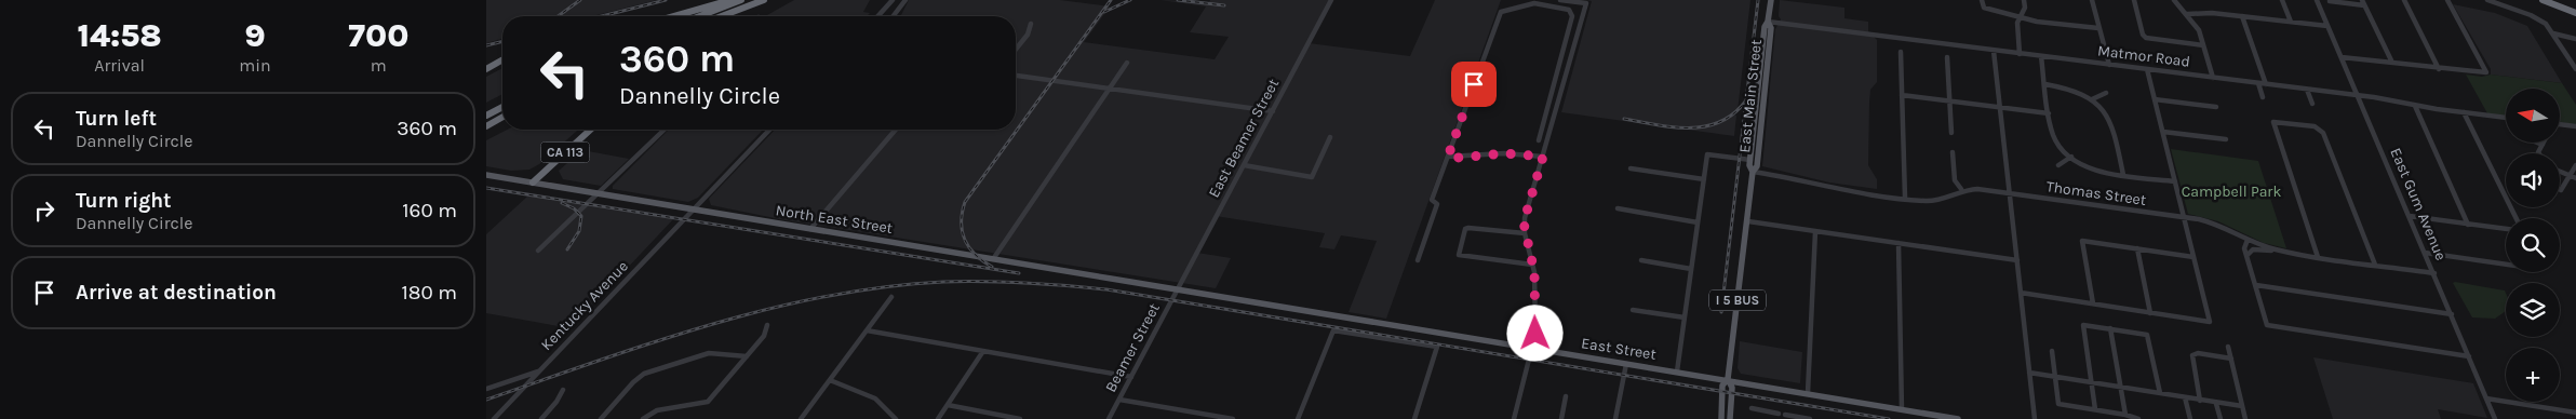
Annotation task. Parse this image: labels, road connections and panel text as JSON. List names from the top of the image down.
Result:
{
  "streets": {
    "highway": ["CA 113"],
    "main road": [
      "East Main Street",
      "North East Street",
      "I 5 BUS",
      "East Street"
    ],
    "street": [
      "Matmor Road",
      "East Beamer Street",
      "Thomas Street",
      "East Gum Avenue",
      "Kentucky Avenue",
      "Beamer Street"
    ]
  },
  "crossings": [
    ["Matmor Road", "East Main Street"],
    ["Matmor Road", "East Gum Avenue"],
    ["East Main Street", "Thomas Street"],
    ["East Main Street", "I 5 BUS"],
    ["East Main Street", "East Street"],
    ["East Beamer Street", "North East Street"],
    ["East Beamer Street", "Beamer Street"],
    ["East Beamer Street", "East Street"],
    ["CA 113", "North East Street"],
    ["Thomas Street", "East Gum Avenue"],
    ["North East Street", "Kentucky Avenue"],
    ["North East Street", "Beamer Street"],
    ["North East Street", "East Street"],
    ["I 5 BUS", "East Street"],
    ["Beamer Street", "East Street"]
  ],
  "parks": ["Campbell Park"],
  "north": "left",
  "page": {
    "eta": [
      "14:58",
      "Arrival",
      "9",
      "min",
      "700",
      "m"
    ],
    "turn": ["360 m", "Dannelly Circle"],
    "map_buttons": "+",
    "list": [
      {
        "name": "Turn left",
        "note": "Dannelly Circle",
        "value": "360 m"
      },
      {
        "name": "Turn right",
        "note": "Dannelly Circle",
        "value": "160 m"
      },
      {
        "name": "Arrive at destination",
        "value": "180 m"
      }
    ]
  }
}
